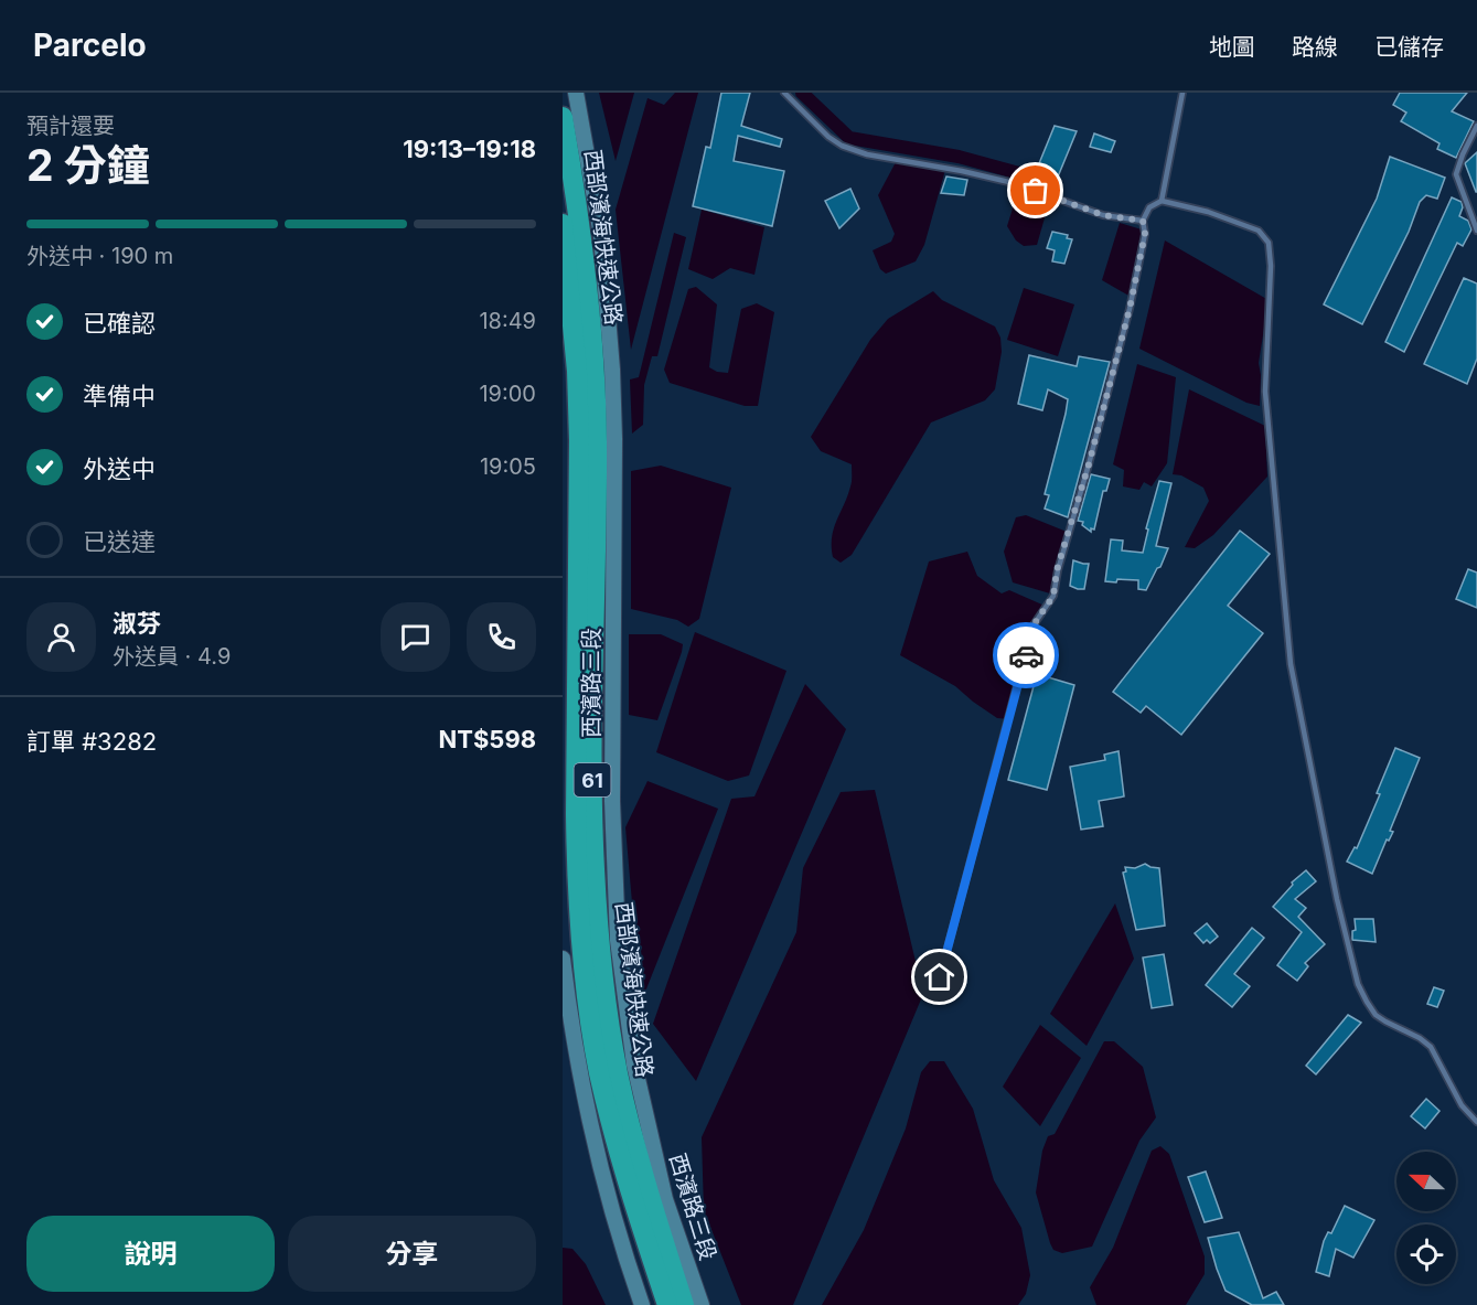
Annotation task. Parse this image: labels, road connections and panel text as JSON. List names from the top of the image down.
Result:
{
  "streets": {
    "highway": ["西部濱海快速公路", "61"],
    "street": ["西濱路三段"]
  },
  "north": "left",
  "page": {
    "header": "Parcelo",
    "nav": ["地圖", "路線", "已儲存"],
    "heading": ["2 分鐘", "預計還要", "19:13–19:18"],
    "panel": [
      "淑芬",
      "外送員 · 4.9",
      "訂單 #3282",
      "NT$598"
    ],
    "bar": "外送中 · 190 m",
    "list": [
      ["已確認", "18:49"],
      ["準備中", "19:00"],
      ["外送中", "19:05"],
      "已送達"
    ],
    "buttons": ["說明", "分享"]
  }
}
